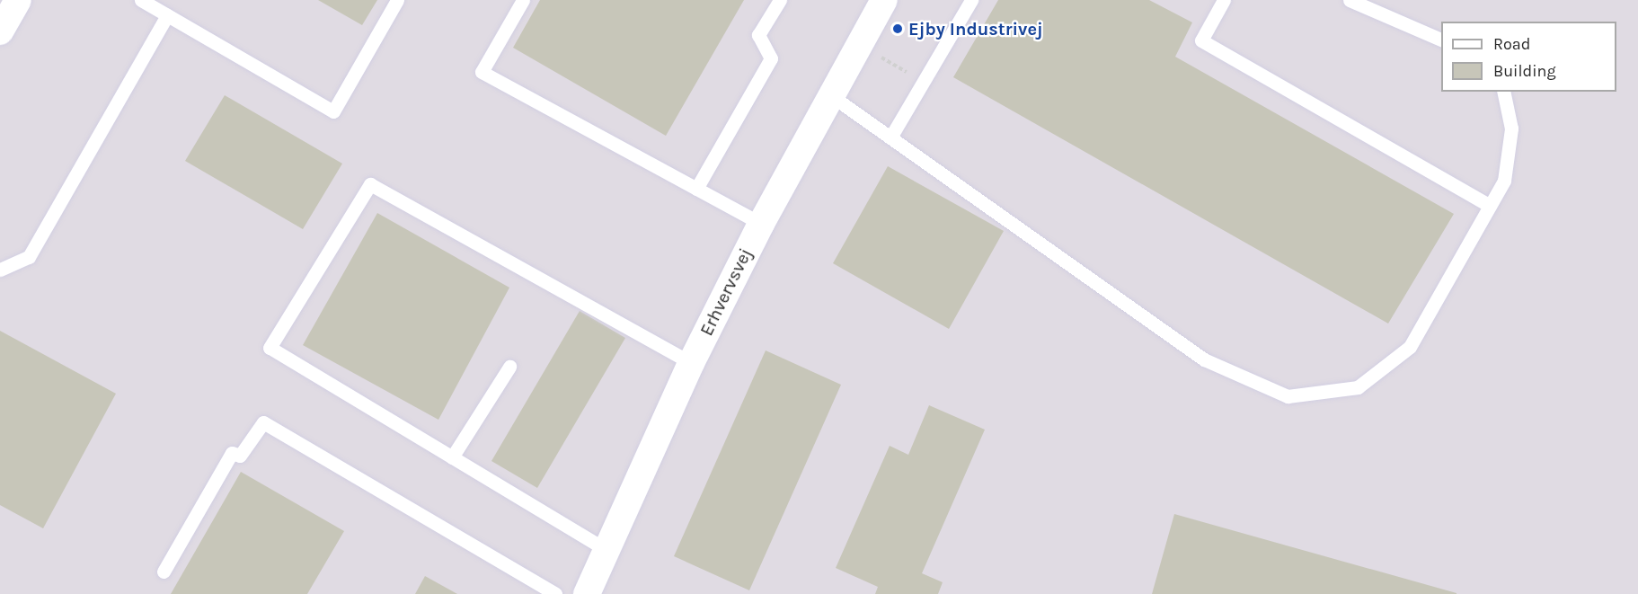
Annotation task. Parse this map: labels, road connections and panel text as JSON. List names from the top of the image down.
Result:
{
  "streets": {
    "street": ["Erhvervsvej"]
  },
  "places": ["Ejby Industrivej"],
  "legend": ["Road", "Building"]
}
